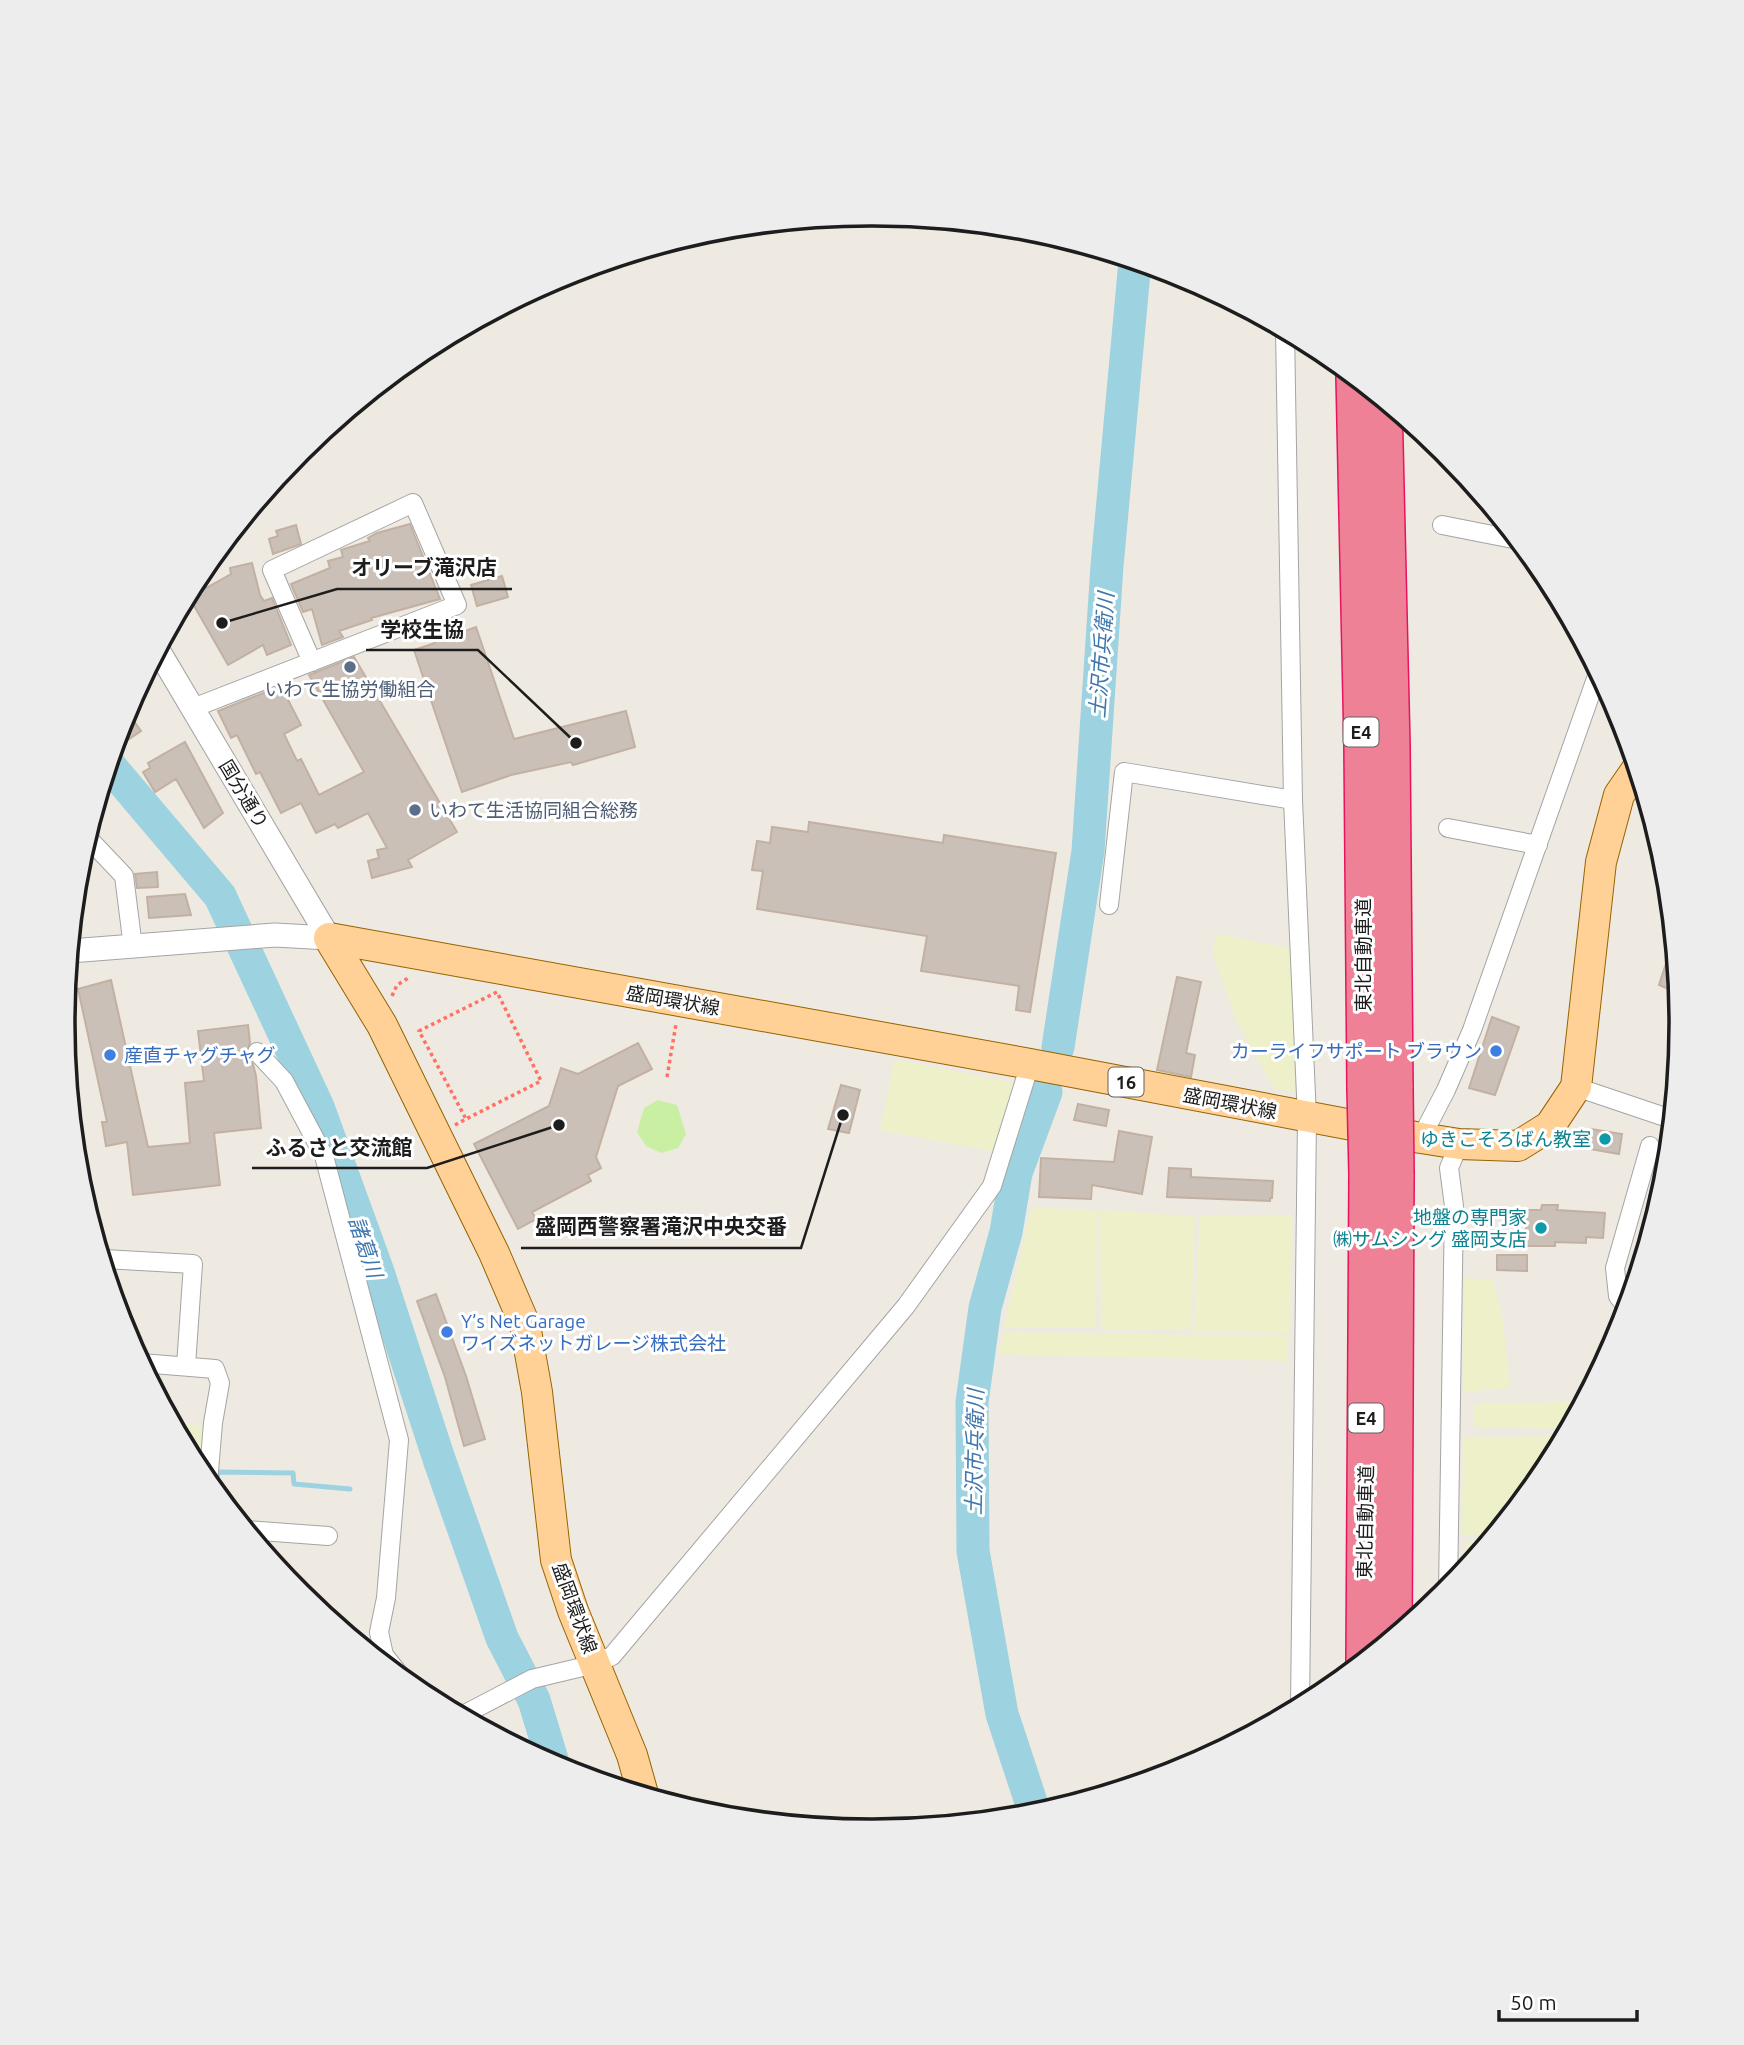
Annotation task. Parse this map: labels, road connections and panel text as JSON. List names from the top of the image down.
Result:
{
  "streets": {
    "highway": ["E4", "東北自動車道"],
    "main road": ["盛岡環状線", "16"],
    "street": ["国分通り"]
  },
  "crossings": [
    ["国分通り", "盛岡環状線"]
  ],
  "water": ["土沢市兵衛川", "諸葛川"],
  "places": [
    "オリーブ滝沢店",
    "いわて生協労働組合",
    "学校生協",
    "いわて生活協同組合総務",
    "カーライフサポート ブラウン",
    "産直チャグチャグ",
    "盛岡西警察署滝沢中央交番",
    "ふるさと交流館",
    "ゆきこそろばん教室",
    "地盤の専門家 ㈱サムシング 盛岡支店",
    "Y’s Net Garage ワイズネットガレージ株式会社"
  ],
  "scale_bar": "50 m"
}
